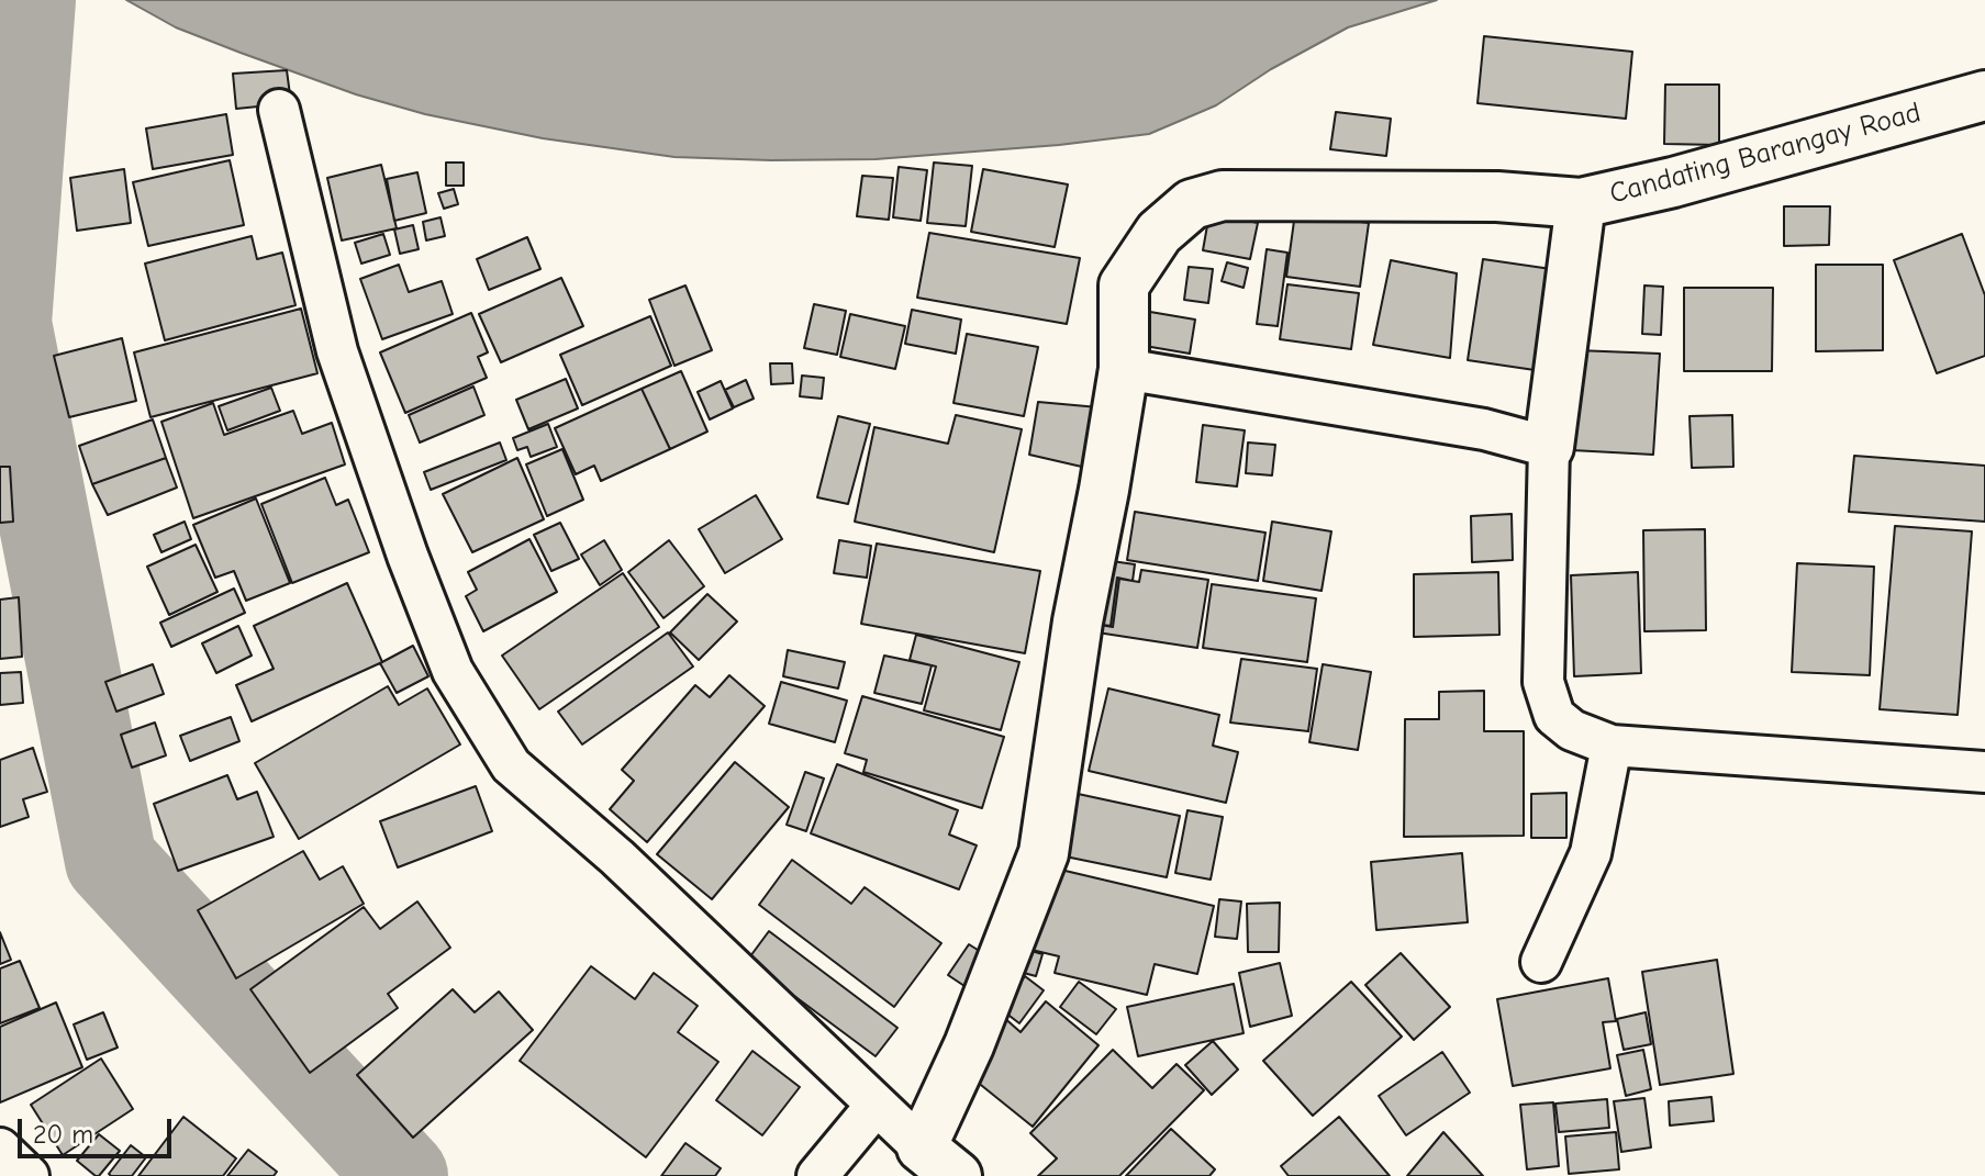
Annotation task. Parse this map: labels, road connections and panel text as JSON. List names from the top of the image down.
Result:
{
  "streets": {
    "street": ["Candating Barangay Road"]
  },
  "scale_bar": "20 m"
}
